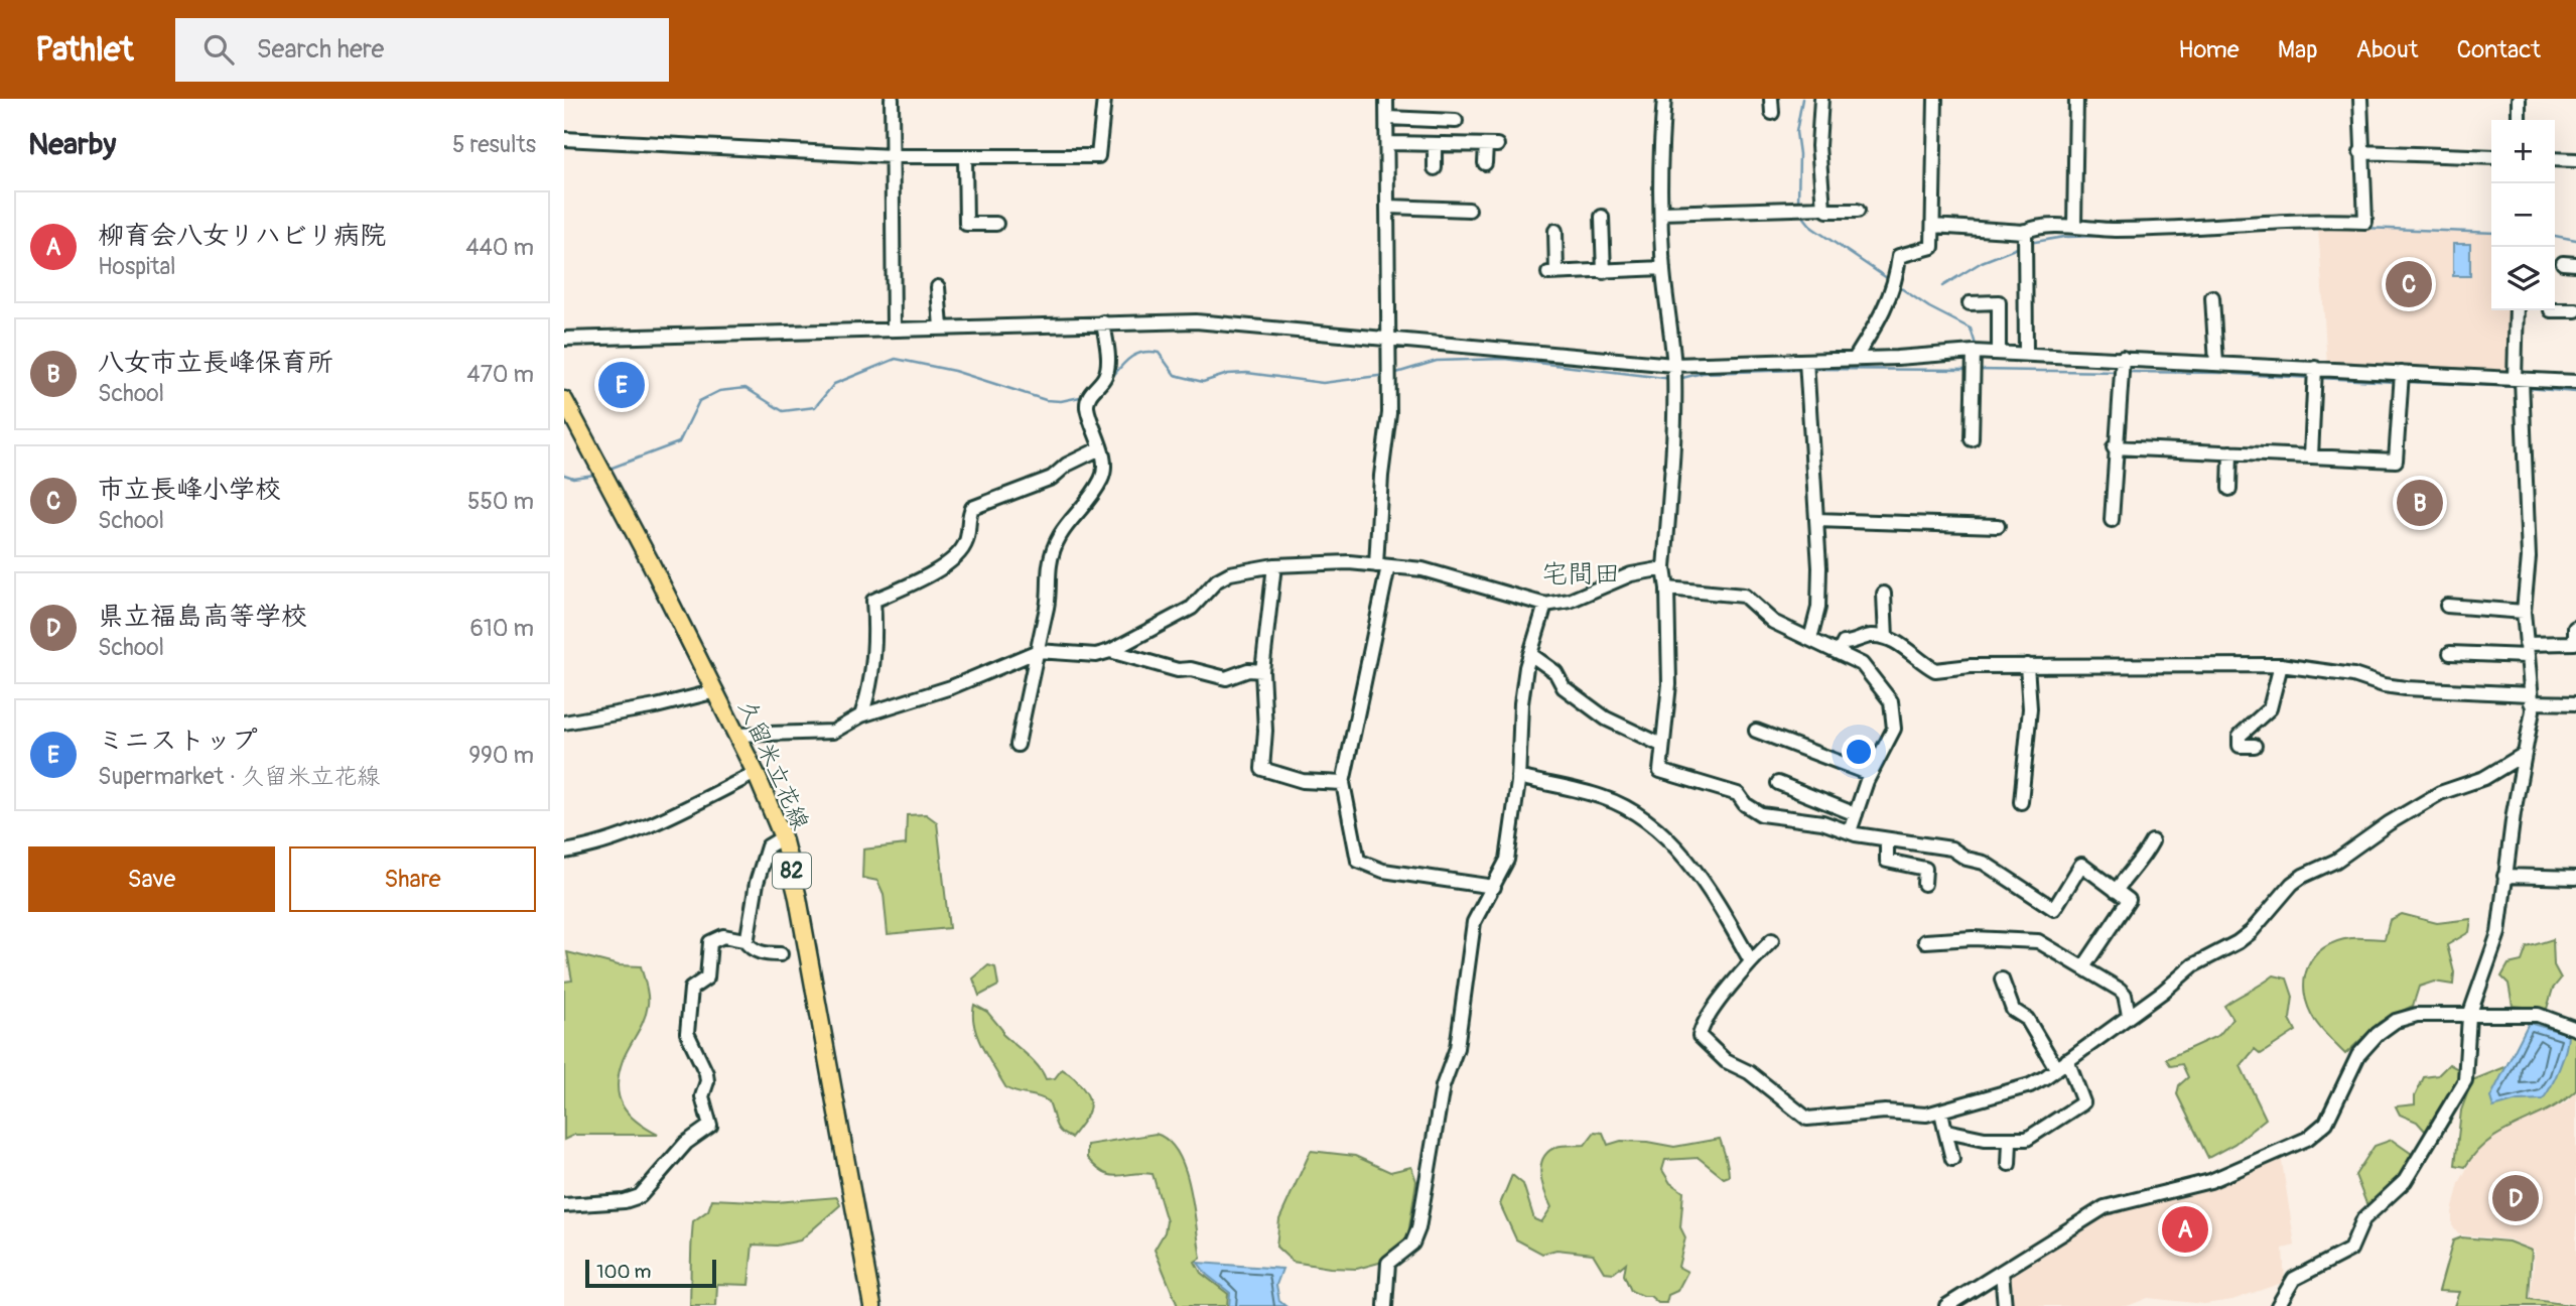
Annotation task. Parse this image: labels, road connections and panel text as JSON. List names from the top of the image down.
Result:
{
  "streets": {
    "main road": ["久留米立花線", "82"]
  },
  "districts": ["宅間田"],
  "scale_bar": "100 m",
  "page": {
    "header": "Pathlet",
    "search": "Search here",
    "nav": [
      "Home",
      "Map",
      "About",
      "Contact"
    ],
    "heading": ["Nearby", "5 results"],
    "map_buttons": ["+", "−"],
    "list": [
      {
        "mark": "A",
        "name": "柳育会八女リハビリ病院",
        "note": "Hospital",
        "value": "440 m"
      },
      {
        "mark": "B",
        "name": "八女市立長峰保育所",
        "note": "School",
        "value": "470 m"
      },
      {
        "mark": "C",
        "name": "市立長峰小学校",
        "note": "School",
        "value": "550 m"
      },
      {
        "mark": "D",
        "name": "県立福島高等学校",
        "note": "School",
        "value": "610 m"
      },
      {
        "mark": "E",
        "name": "ミニストップ",
        "note": "Supermarket · 久留米立花線",
        "value": "990 m"
      }
    ],
    "pins": [
      "C",
      "E",
      "B",
      "D",
      "A"
    ],
    "buttons": ["Save", "Share"],
    "scale": "100 m"
  }
}
